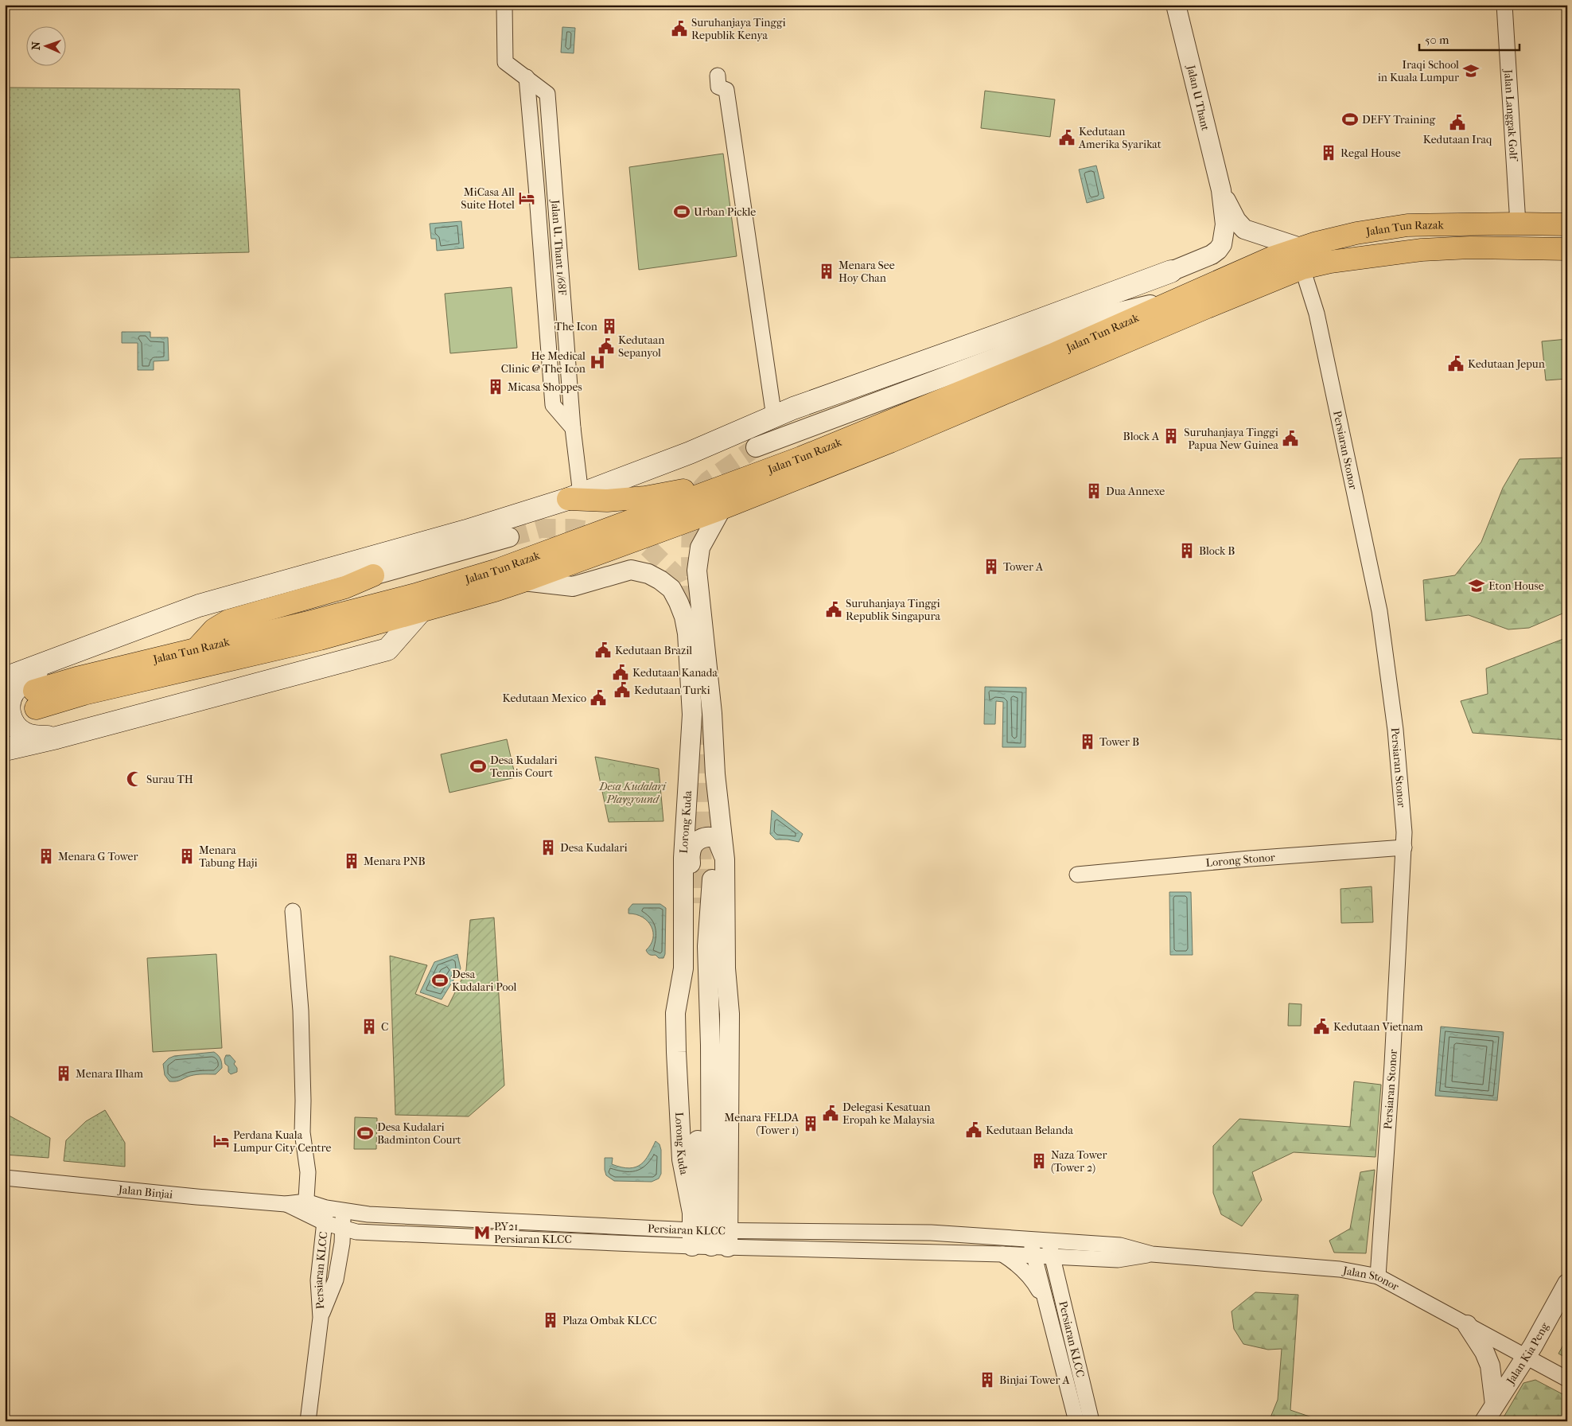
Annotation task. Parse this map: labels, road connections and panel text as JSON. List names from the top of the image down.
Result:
{
  "streets": {
    "main road": ["Jalan Tun Razak"],
    "street": [
      "Jalan U Thant",
      "Jalan Langgak Golf",
      "Jalan U. Thant 1/68F",
      "Persiaran Stonor",
      "Lorong Kuda",
      "Lorong Stonor",
      "Jalan Binjai",
      "Persiaran KLCC",
      "Jalan Stonor",
      "Jalan Kia Peng"
    ]
  },
  "crossings": [
    ["Jalan U Thant", "Jalan Tun Razak"],
    ["Jalan U Thant", "Persiaran Stonor"],
    ["Jalan Langgak Golf", "Jalan Tun Razak"],
    ["Jalan Tun Razak", "Persiaran Stonor"],
    ["Jalan Tun Razak", "Lorong Kuda"],
    ["Persiaran Stonor", "Lorong Stonor"],
    ["Persiaran Stonor", "Jalan Stonor"],
    ["Lorong Kuda", "Persiaran KLCC"],
    ["Jalan Binjai", "Persiaran KLCC"],
    ["Persiaran KLCC", "Jalan Stonor"],
    ["Jalan Stonor", "Jalan Kia Peng"]
  ],
  "parks": ["Desa Kudalari Playground"],
  "places": {
    "public building": [
      "Suruhanjaya Tinggi Republik Kenya",
      "Kedutaan Iraq",
      "Kedutaan Amerika Syarikat",
      "Kedutaan Sepanyol",
      "Kedutaan Jepun",
      "Suruhanjaya Tinggi Papua New Guinea",
      "Suruhanjaya Tinggi Republik Singapura",
      "Kedutaan Brazil",
      "Kedutaan Kanada",
      "Kedutaan Turki",
      "Kedutaan Mexico",
      "Kedutaan Vietnam",
      "Delegasi Kesatuan Eropah ke Malaysia",
      "Kedutaan Belanda"
    ],
    "school or university": ["Iraqi School in Kuala Lumpur", "Eton House"],
    "sports": [
      "DEFY Training",
      "Urban Pickle",
      "Desa Kudalari Tennis Court",
      "Desa Kudalari Pool",
      "Desa Kudalari Badminton Court"
    ],
    "building": [
      "Regal House",
      "Menara See Hoy Chan",
      "The Icon",
      "Micasa Shoppes",
      "Block A",
      "Dua Annexe",
      "Block B",
      "Tower A",
      "Tower B",
      "Desa Kudalari",
      "Menara G Tower",
      "Menara Tabung Haji",
      "Menara PNB",
      "C",
      "Menara Ilham",
      "Menara FELDA (Tower 1)",
      "Naza Tower (Tower 2)",
      "Plaza Ombak KLCC",
      "Binjai Tower A"
    ],
    "hotel": ["MiCasa All Suite Hotel", "Perdana Kuala Lumpur City Centre"],
    "hospital": ["He Medical Clinic @ The Icon"],
    "mosque": ["Surau TH"],
    "metro station": ["PY21 Persiaran KLCC"]
  },
  "scale_bar": "50 m",
  "north": "left"
}
